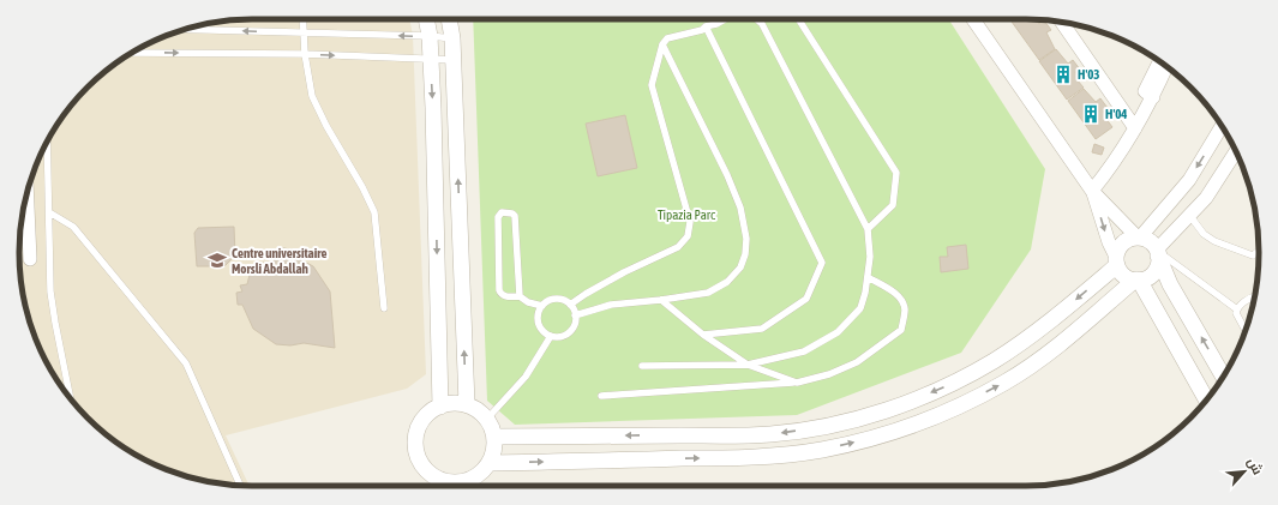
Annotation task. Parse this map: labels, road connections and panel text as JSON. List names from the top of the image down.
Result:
{
  "parks": ["Tipazia Parc"],
  "places": {
    "building": ["H'03", "H'04"],
    "school or university": ["Centre universitaire Morsli Abdallah"]
  },
  "north": "top right"
}
